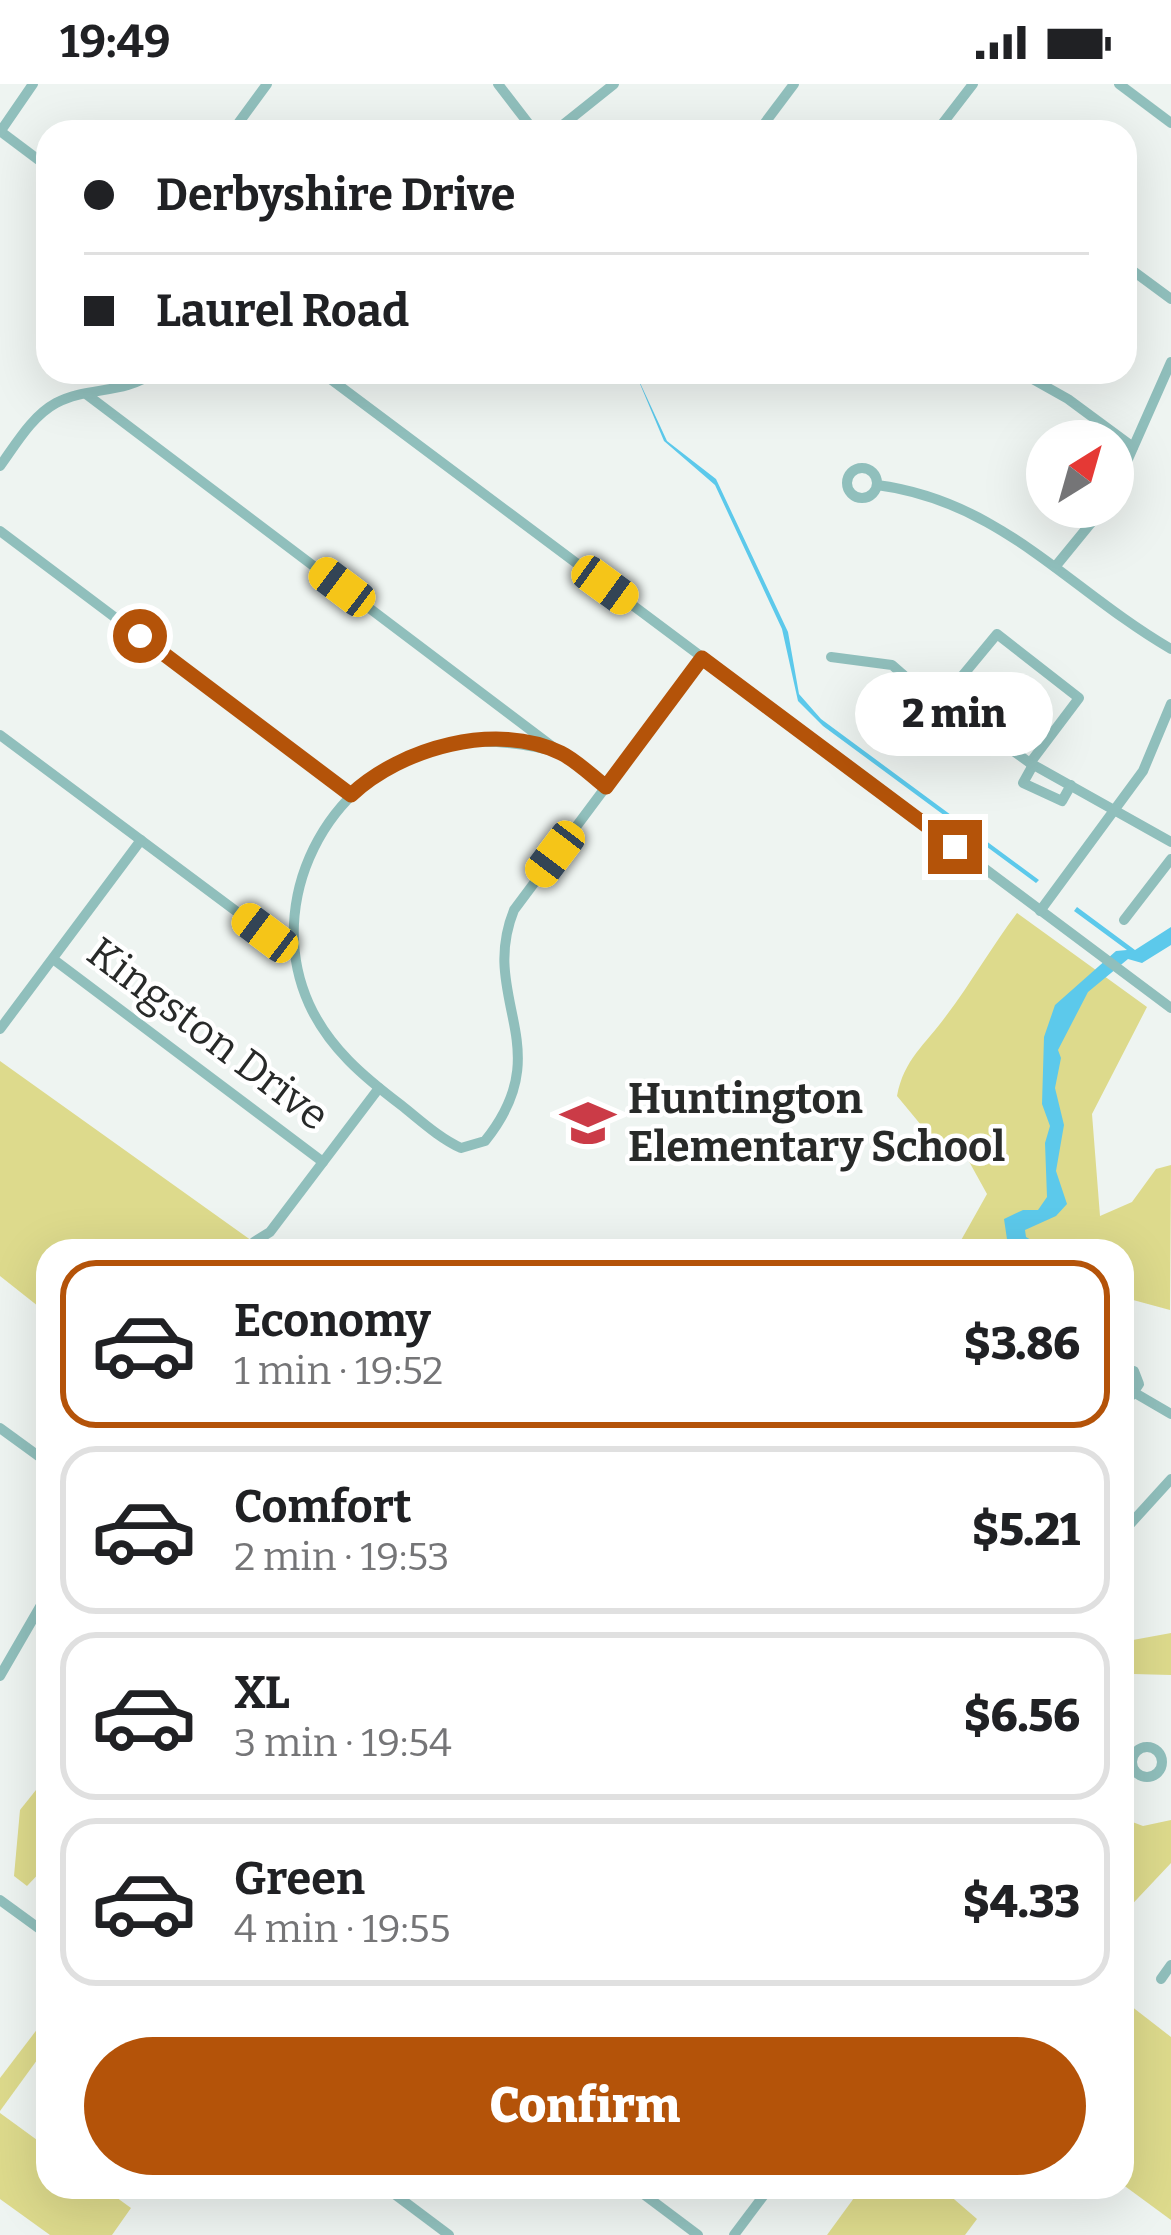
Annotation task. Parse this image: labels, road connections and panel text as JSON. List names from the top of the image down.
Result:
{
  "streets": {
    "street": ["Kingston Drive"]
  },
  "places": {
    "school or university": ["Huntington Elementary School"]
  },
  "north": "top right",
  "page": {
    "status": "19:49",
    "banner": ["Derbyshire Drive", "Laurel Road"],
    "bubble": "2 min",
    "list": [
      {
        "name": "Economy",
        "note": "1 min · 19:52",
        "value": "$3.86"
      },
      {
        "name": "Comfort",
        "note": "2 min · 19:53",
        "value": "$5.21"
      },
      {
        "name": "XL",
        "note": "3 min · 19:54",
        "value": "$6.56"
      },
      {
        "name": "Green",
        "note": "4 min · 19:55",
        "value": "$4.33"
      }
    ],
    "buttons": "Confirm"
  }
}
